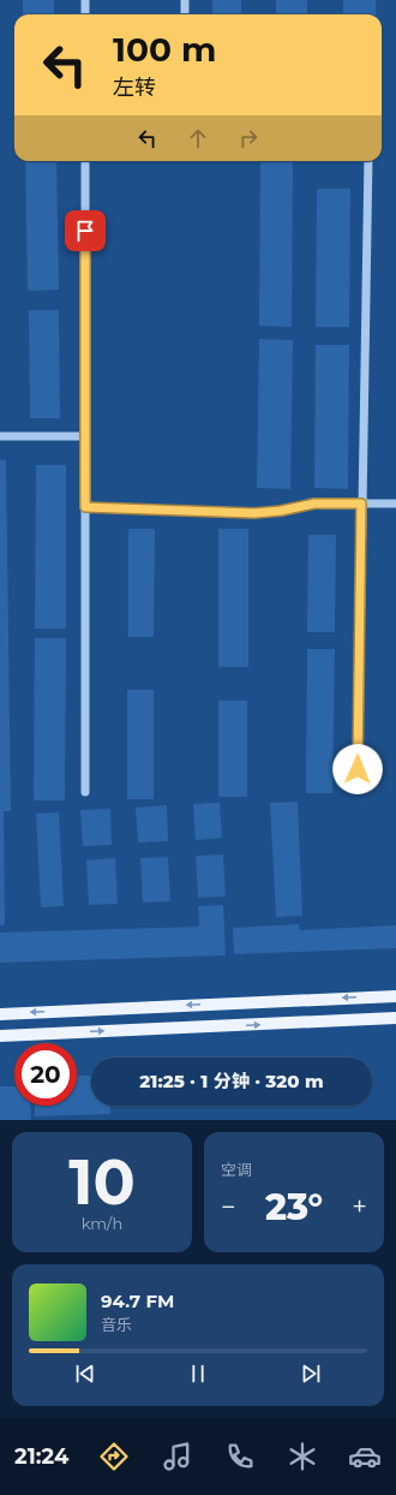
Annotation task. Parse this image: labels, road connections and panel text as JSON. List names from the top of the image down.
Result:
{
  "page": {
    "turn": ["100 m", "左转"],
    "limit": "20",
    "trip": "21:25 · 1 分钟 · 320 m",
    "tile": [
      ["10", "km/h"],
      "空调"
    ],
    "heat": ["−", "23°", "+"],
    "song": ["94.7 FM", "音乐"],
    "tabs": "21:24"
  }
}
